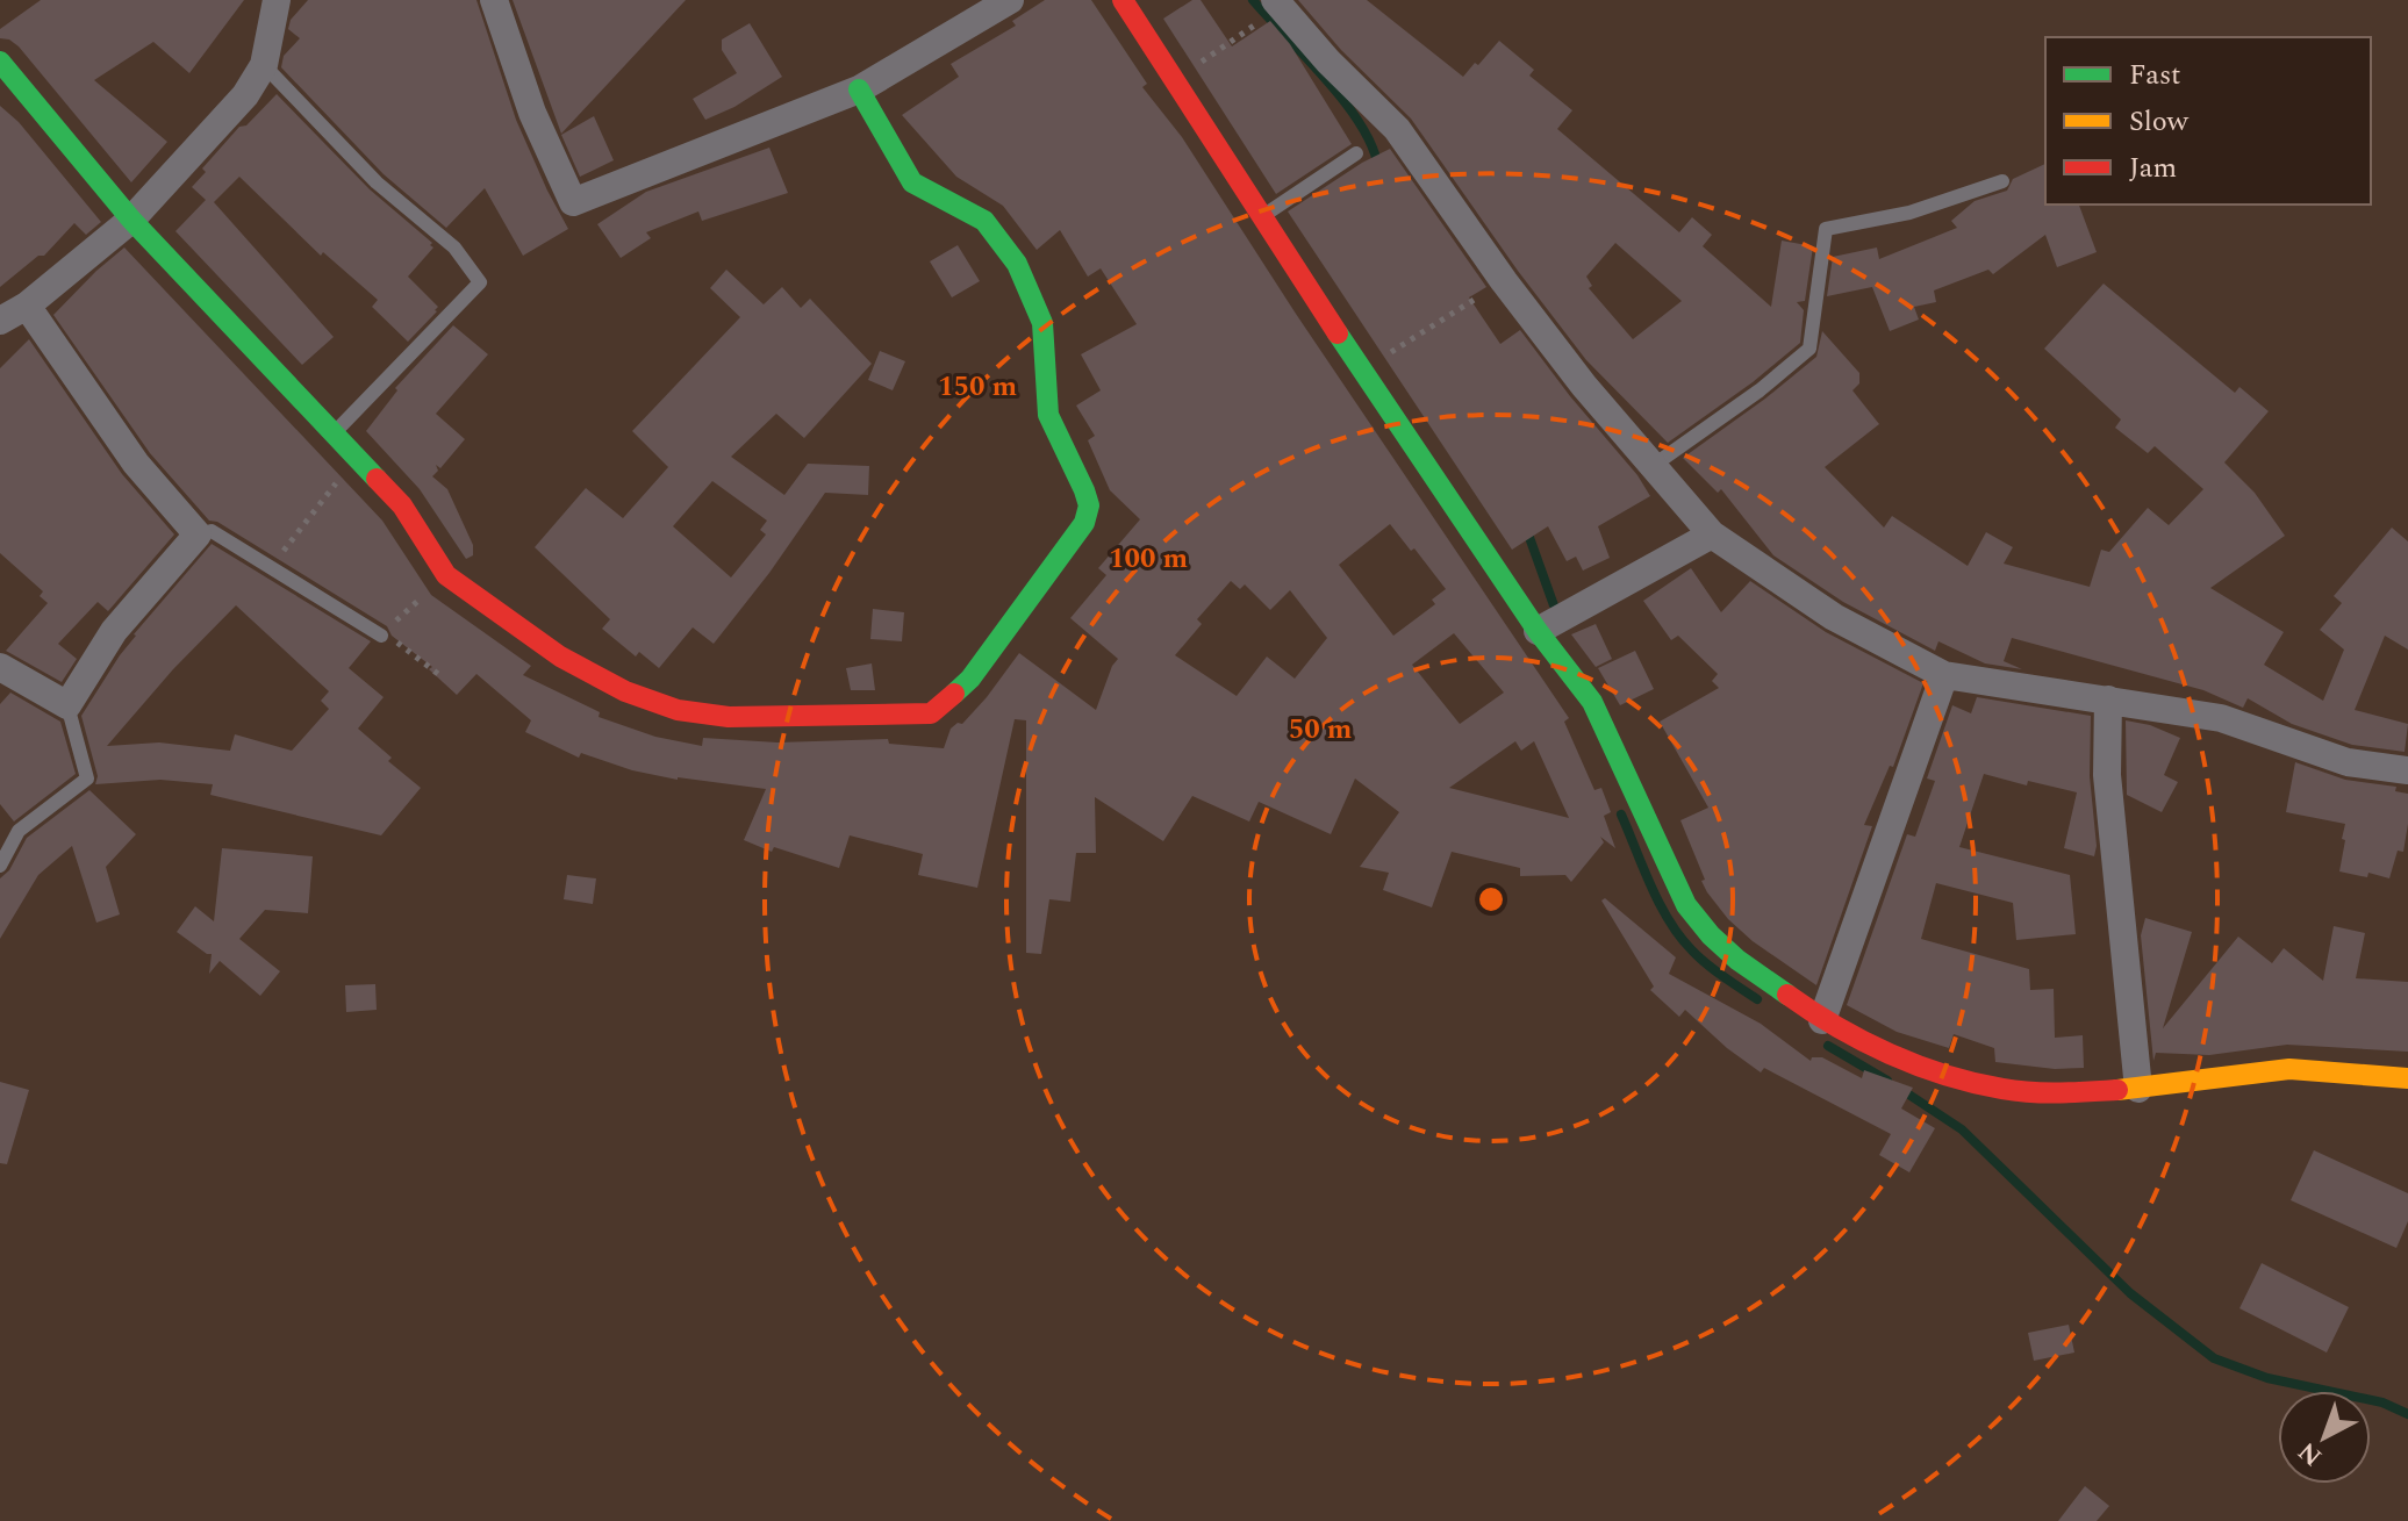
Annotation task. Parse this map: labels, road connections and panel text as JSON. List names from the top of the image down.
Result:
{
  "legend": ["Fast", "Slow", "Jam"],
  "north": "bottom left",
  "rings": ["150 m", "100 m", "50 m"]
}
